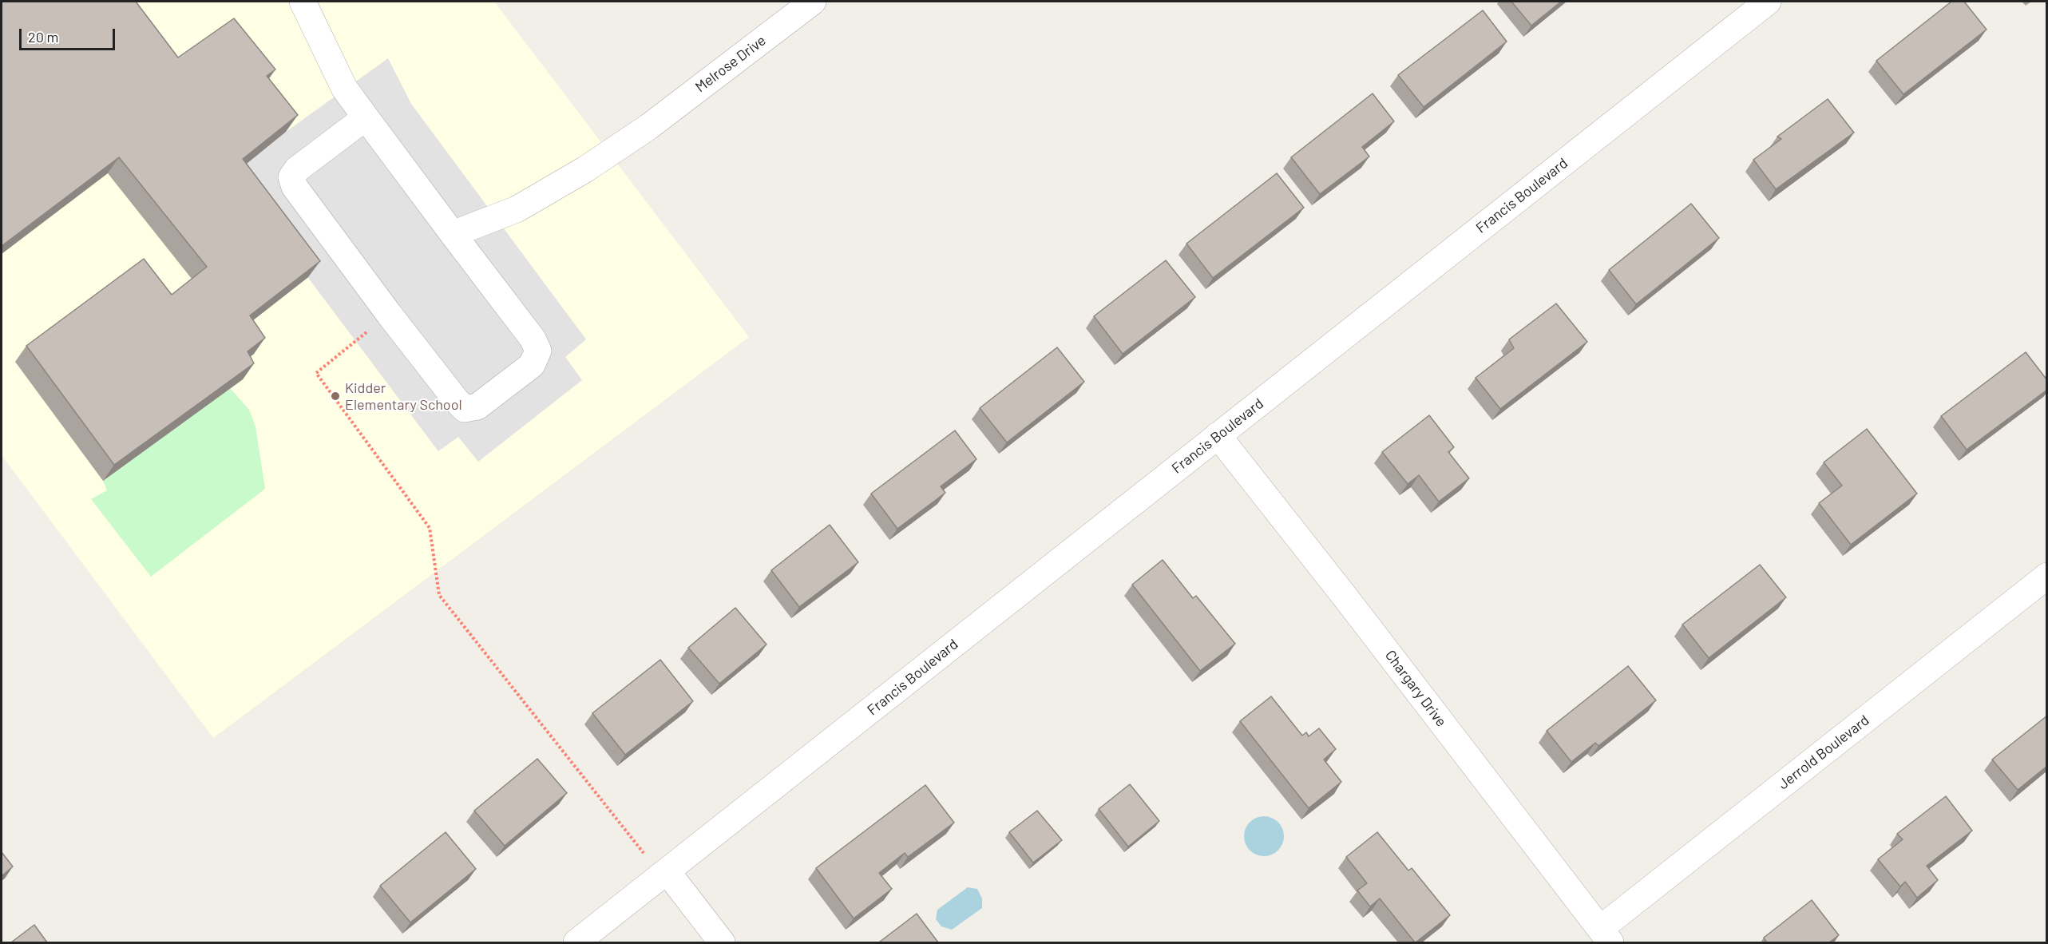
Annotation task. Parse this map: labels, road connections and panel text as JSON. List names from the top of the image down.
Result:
{
  "streets": {
    "street": [
      "Melrose Drive",
      "Francis Boulevard",
      "Chargary Drive",
      "Jerrold Boulevard"
    ]
  },
  "crossings": [
    ["Francis Boulevard", "Chargary Drive"],
    ["Chargary Drive", "Jerrold Boulevard"]
  ],
  "places": ["Kidder Elementary School"],
  "scale_bar": "20 m"
}
